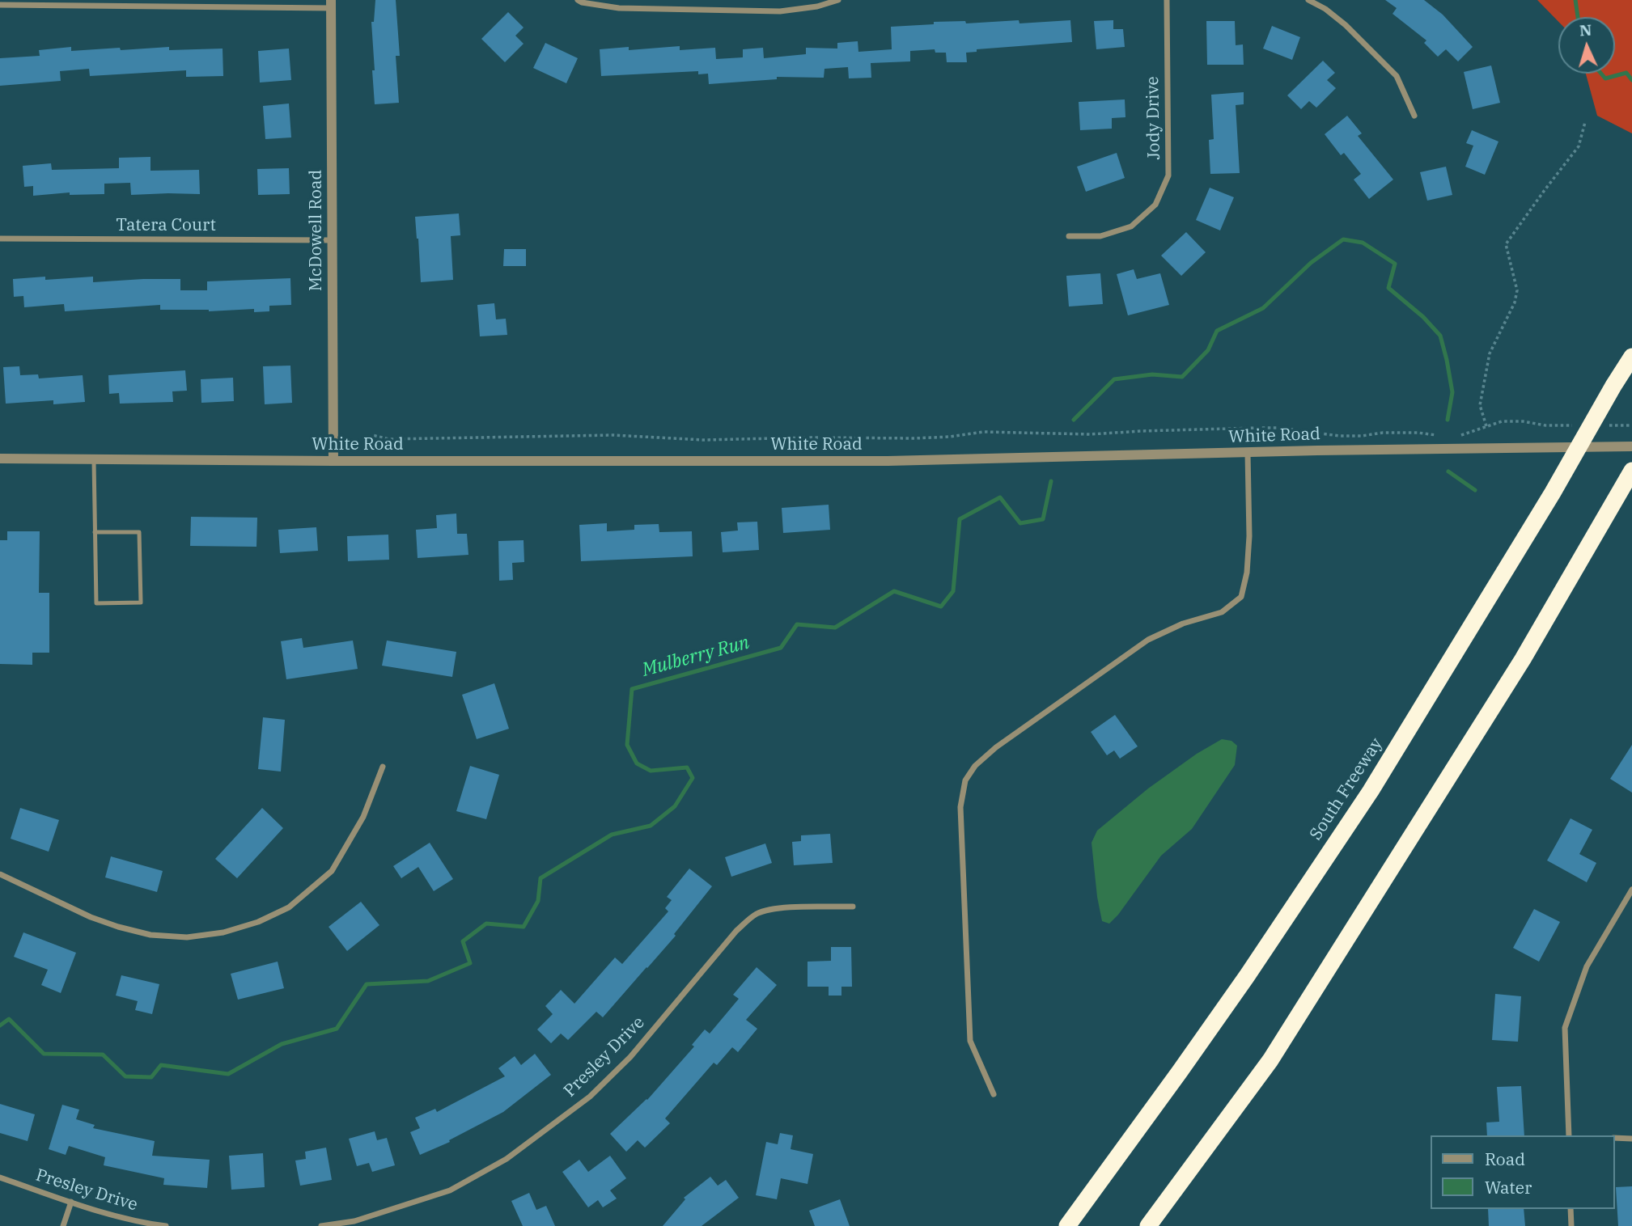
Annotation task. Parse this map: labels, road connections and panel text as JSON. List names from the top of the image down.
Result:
{
  "streets": {
    "highway": ["South Freeway"],
    "street": [
      "Jody Drive",
      "Tatera Court",
      "McDowell Road",
      "White Road",
      "Presley Drive"
    ]
  },
  "crossings": [
    ["Tatera Court", "McDowell Road"],
    ["McDowell Road", "White Road"]
  ],
  "water": ["Mulberry Run"],
  "legend": ["Road", "Water"],
  "north": "top"
}
